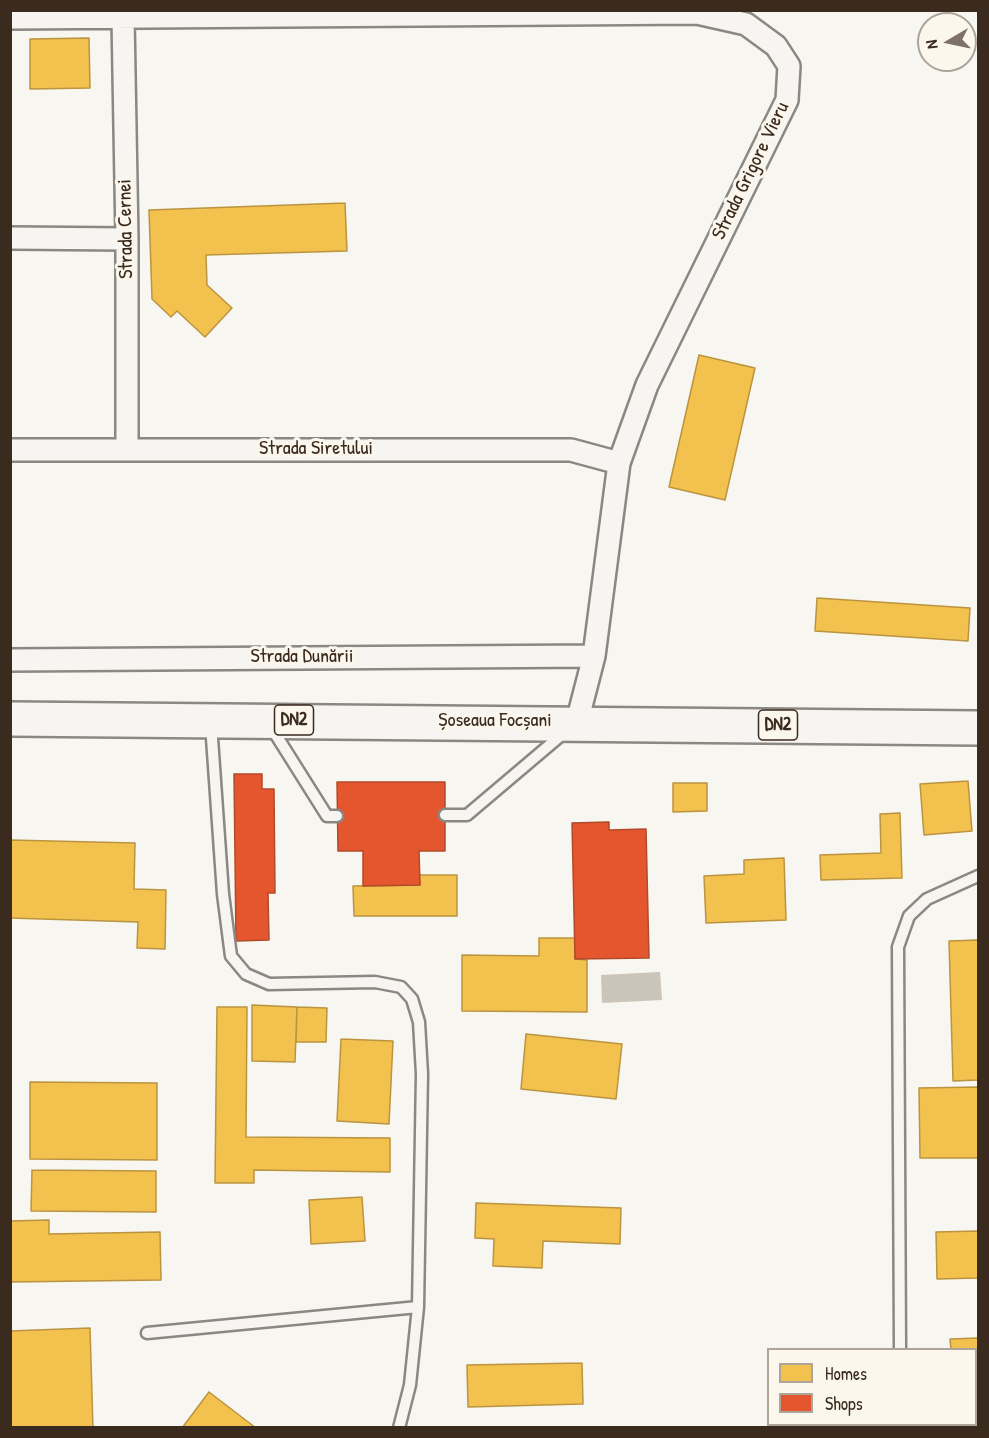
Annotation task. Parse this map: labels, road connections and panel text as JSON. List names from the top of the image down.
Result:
{
  "streets": {
    "main road": ["DN2", "Șoseaua Focșani"],
    "street": [
      "Strada Grigore Vieru",
      "Strada Cernei",
      "Strada Siretului",
      "Strada Dunării"
    ]
  },
  "crossings": [
    ["Strada Grigore Vieru", "Strada Cernei"],
    ["Strada Grigore Vieru", "Strada Siretului"],
    ["Strada Grigore Vieru", "Strada Dunării"],
    ["Strada Grigore Vieru", "Șoseaua Focșani"],
    ["Strada Cernei", "Strada Siretului"]
  ],
  "legend": ["Homes", "Shops"],
  "north": "left"
}
